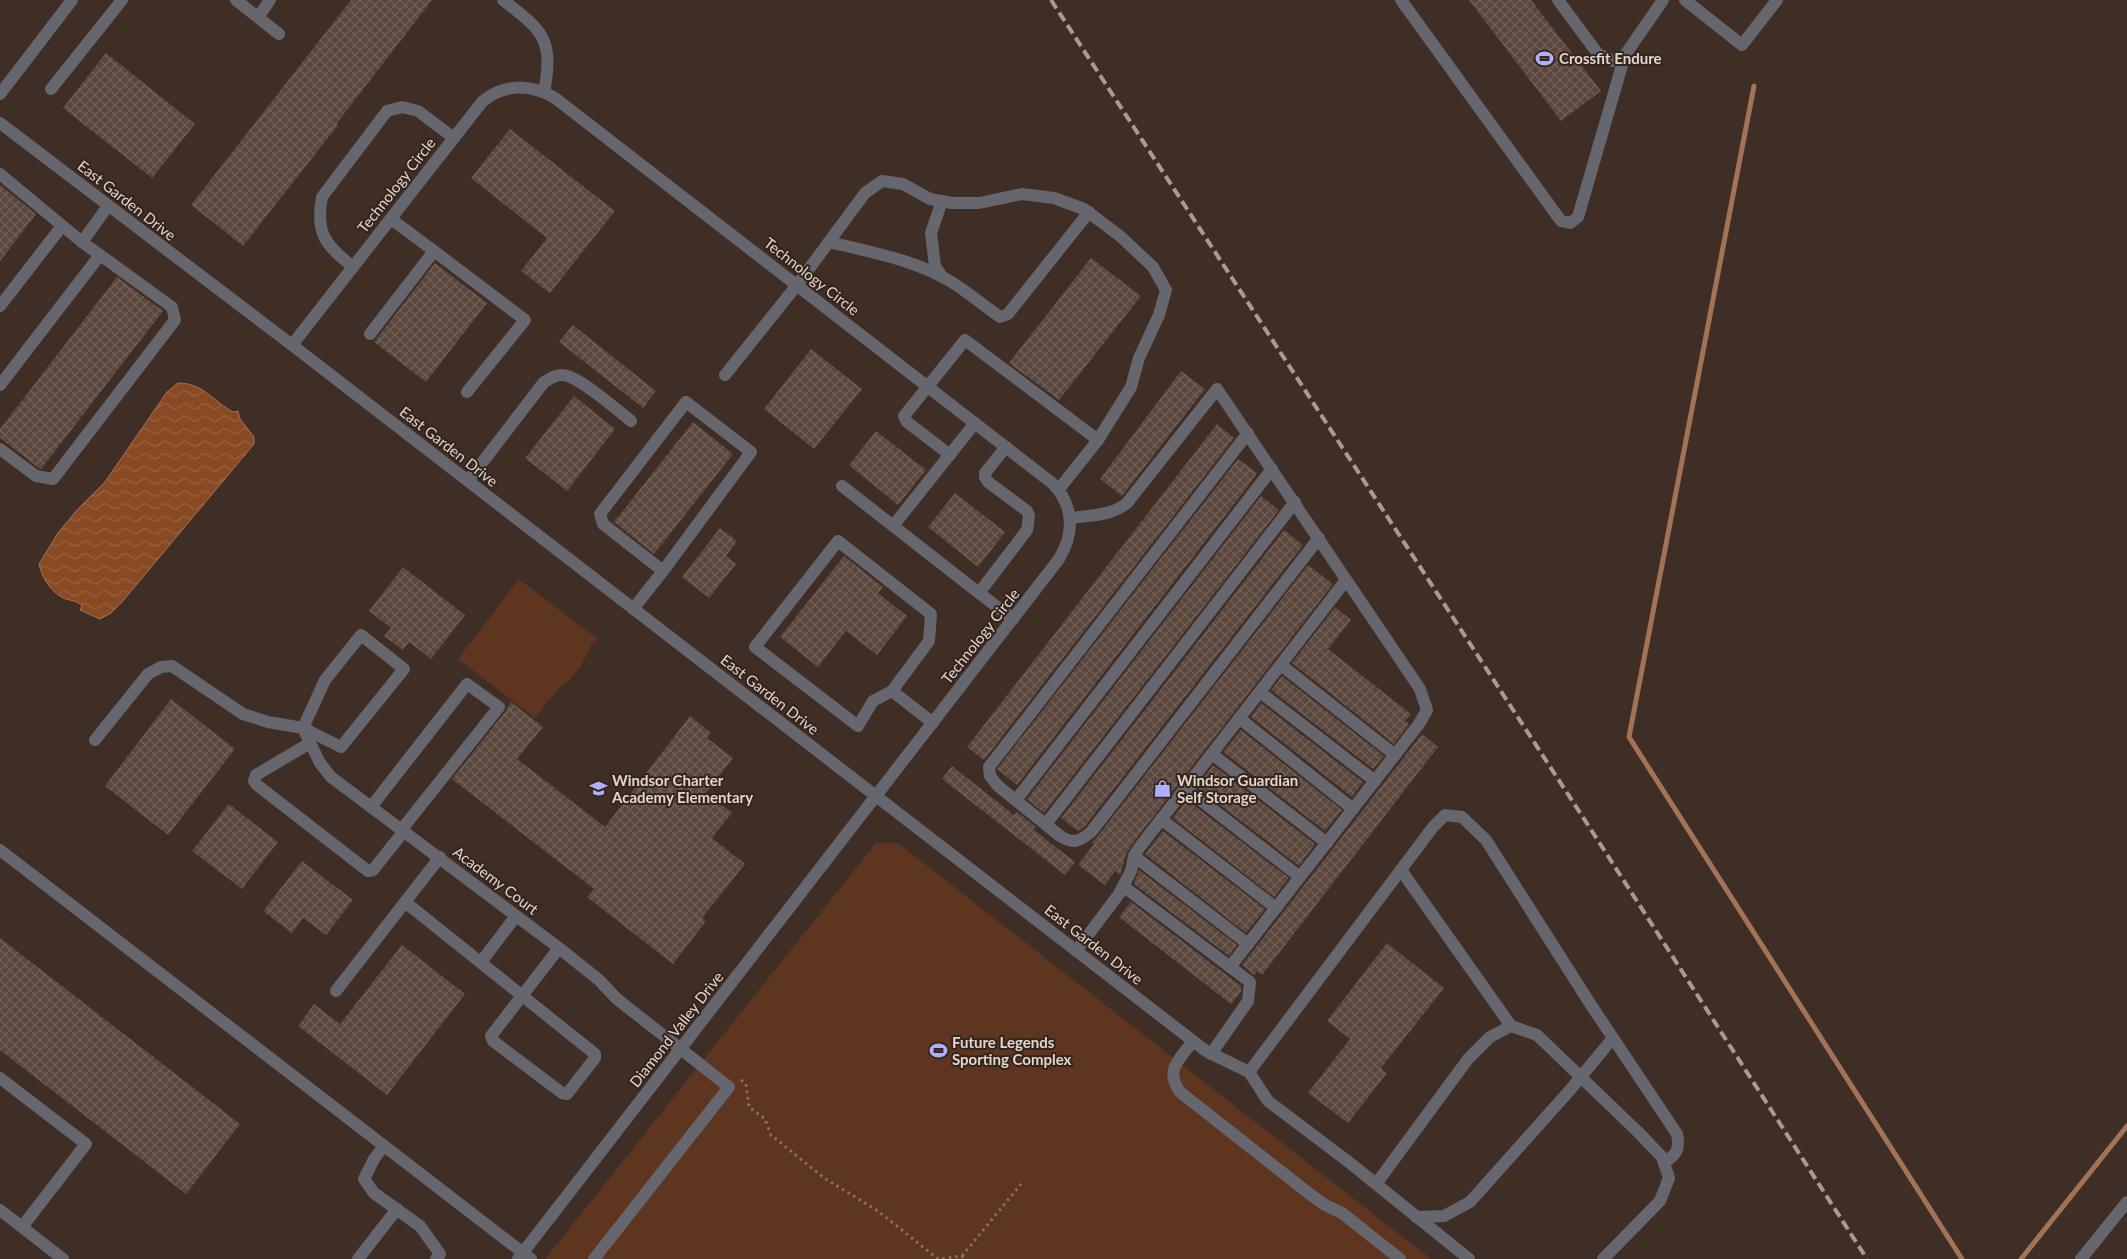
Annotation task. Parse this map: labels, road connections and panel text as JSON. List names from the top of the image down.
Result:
{
  "streets": {
    "street": [
      "Technology Circle",
      "East Garden Drive",
      "Academy Court",
      "Diamond Valley Drive"
    ]
  },
  "crossings": [
    ["Technology Circle", "East Garden Drive"],
    ["Technology Circle", "Diamond Valley Drive"],
    ["East Garden Drive", "Diamond Valley Drive"],
    ["Academy Court", "Diamond Valley Drive"]
  ],
  "places": {
    "sports": ["Crossfit Endure", "Future Legends Sporting Complex"],
    "school or university": ["Windsor Charter Academy Elementary"],
    "shop": ["Windsor Guardian Self Storage"]
  }
}
